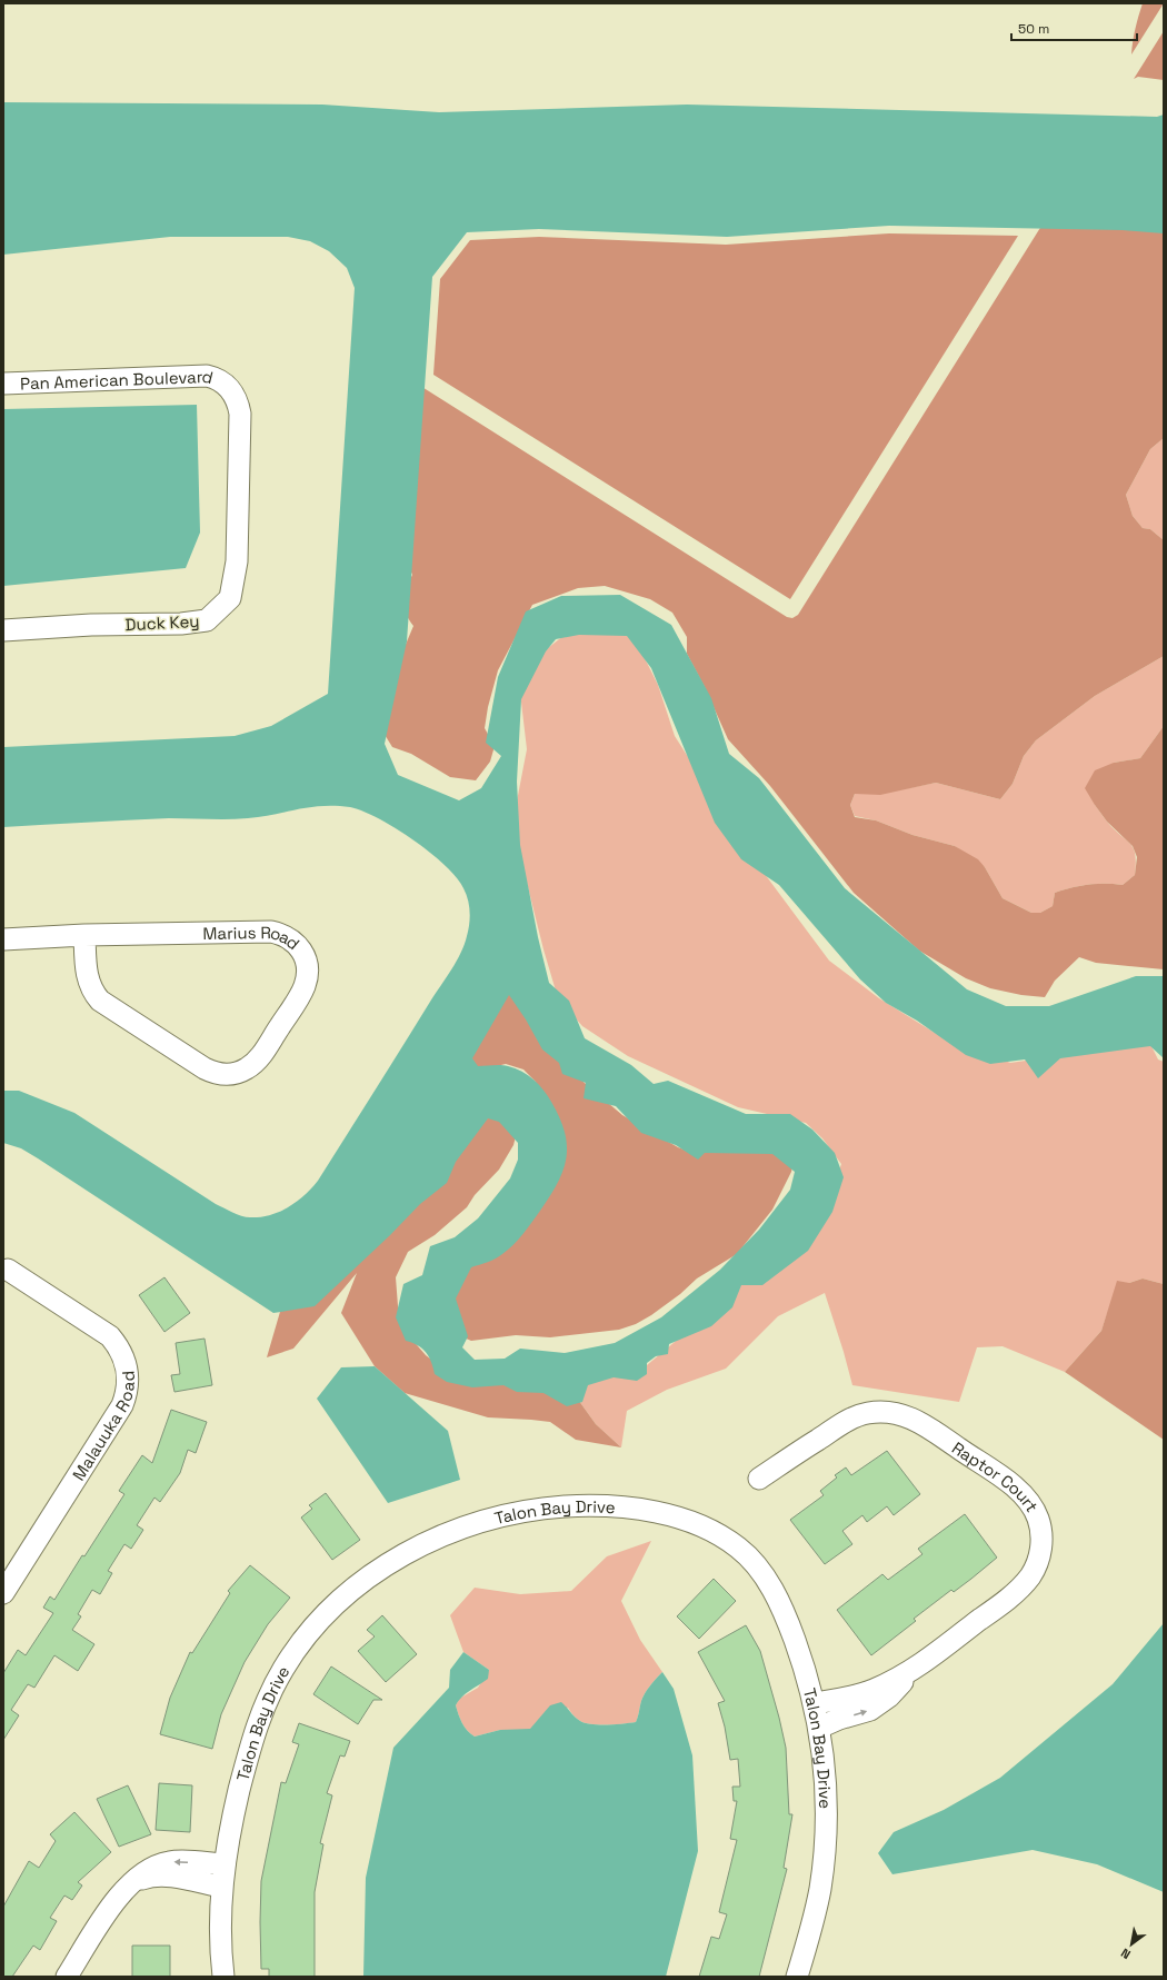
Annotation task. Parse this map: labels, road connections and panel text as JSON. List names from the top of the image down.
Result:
{
  "streets": {
    "street": [
      "Pan American Boulevard",
      "Duck Key",
      "Marius Road",
      "Malauuka Road",
      "Raptor Court",
      "Talon Bay Drive"
    ]
  },
  "crossings": [
    ["Pan American Boulevard", "Duck Key"],
    ["Raptor Court", "Talon Bay Drive"]
  ],
  "scale_bar": "50 m",
  "north": "bottom left"
}
